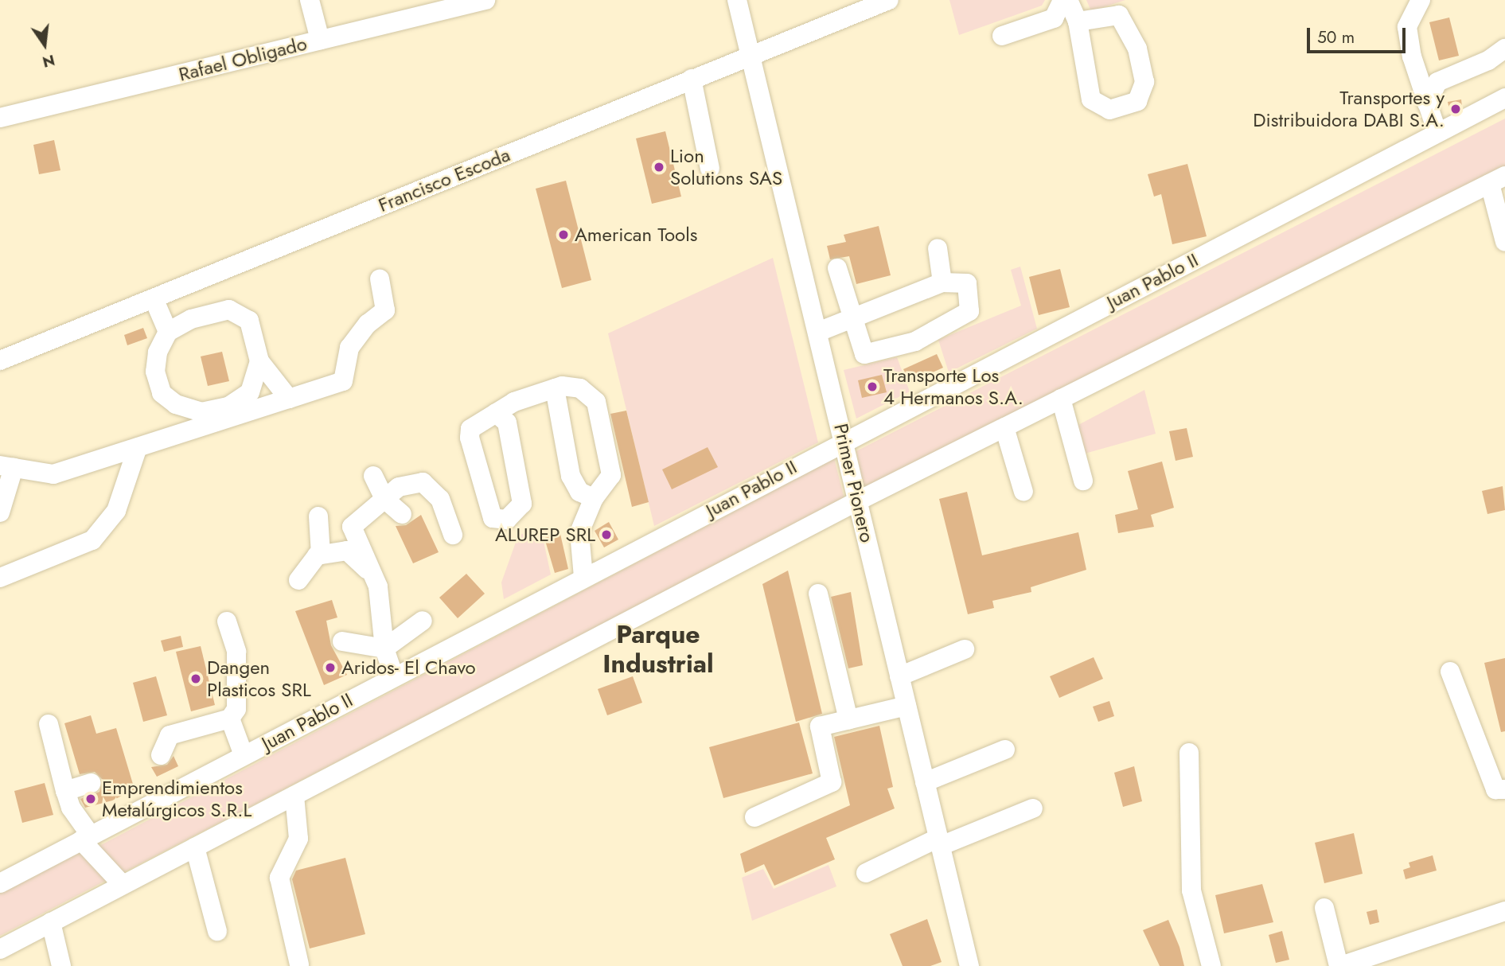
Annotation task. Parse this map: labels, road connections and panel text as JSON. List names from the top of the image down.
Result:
{
  "streets": {
    "street": [
      "Rafael Obligado",
      "Francisco Escoda",
      "Juan Pablo II",
      "Primer Pionero"
    ]
  },
  "crossings": [
    ["Francisco Escoda", "Primer Pionero"],
    ["Juan Pablo II", "Primer Pionero"]
  ],
  "districts": ["Parque Industrial"],
  "places": [
    "Transportes y Distribuidora DABI S.A.",
    "Lion Solutions SAS",
    "American Tools",
    "Transporte Los 4 Hermanos S.A.",
    "ALUREP SRL",
    "Aridos- El Chavo",
    "Dangen Plasticos SRL",
    "Emprendimientos Metalúrgicos S.R.L"
  ],
  "scale_bar": "50 m",
  "north": "bottom"
}
